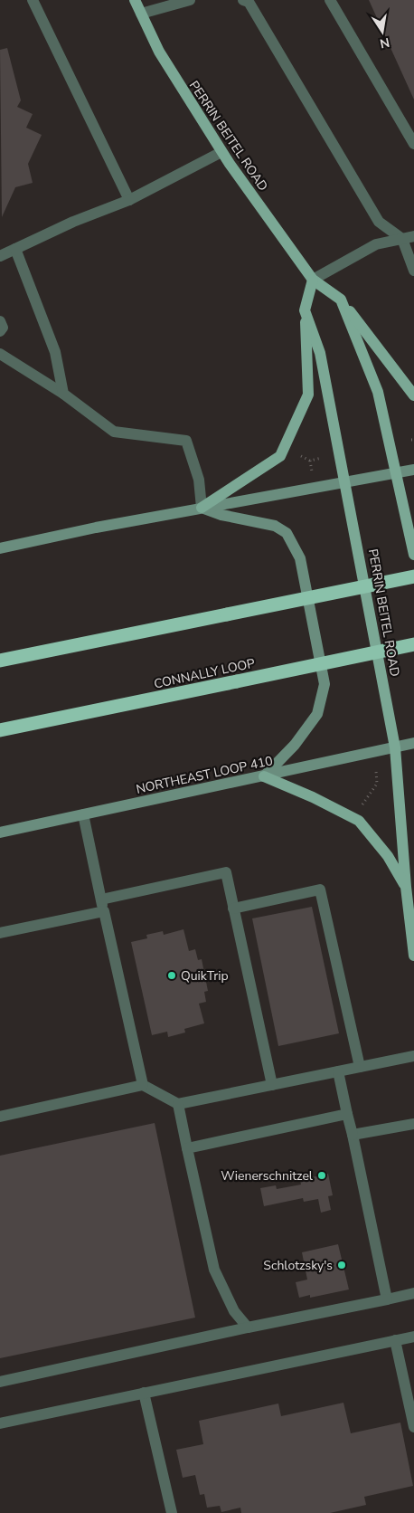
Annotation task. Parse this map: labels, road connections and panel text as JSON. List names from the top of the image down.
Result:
{
  "streets": {
    "highway": ["CONNALLY LOOP"],
    "main road": ["PERRIN BEITEL ROAD", "NORTHEAST LOOP 410"]
  },
  "crossings": [
    ["PERRIN BEITEL ROAD", "NORTHEAST LOOP 410"]
  ],
  "places": ["QuikTrip", "Wienerschnitzel", "Schlotzsky's"],
  "north": "bottom"
}
